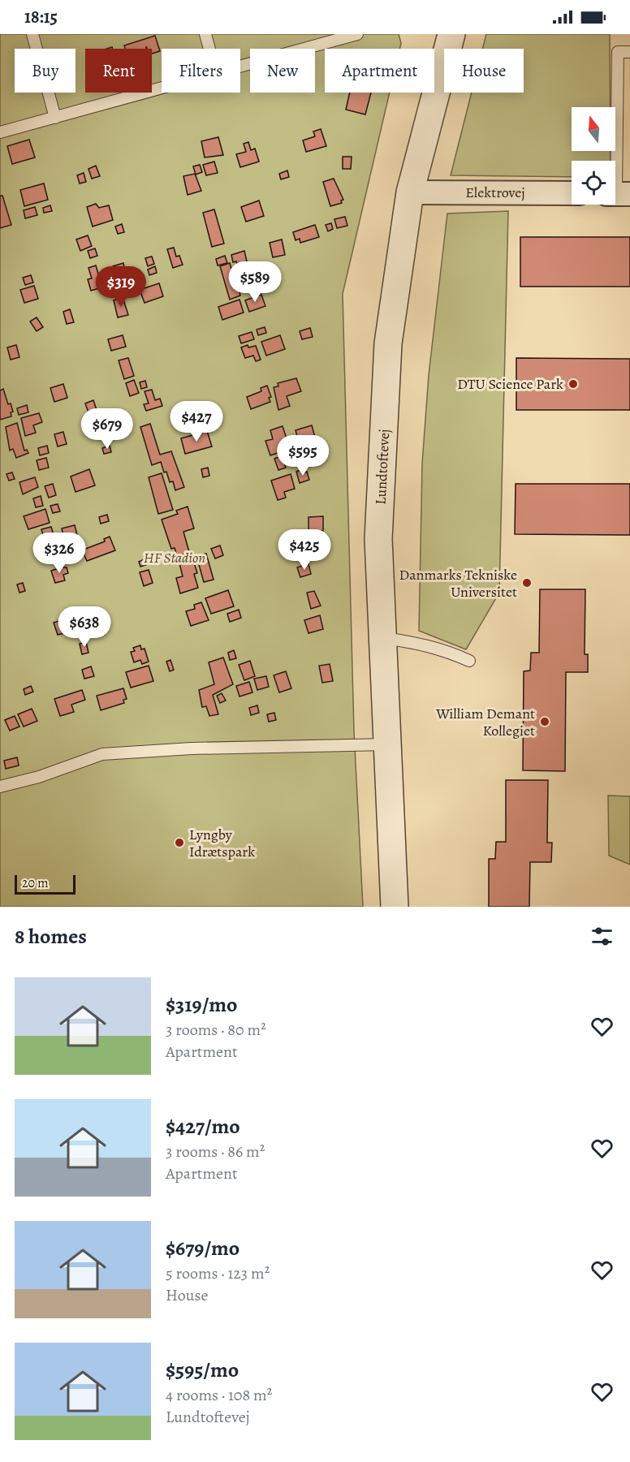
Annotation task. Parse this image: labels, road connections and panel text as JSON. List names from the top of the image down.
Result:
{
  "streets": {
    "street": ["Elektrovej", "Lundtoftevej"]
  },
  "crossings": [
    ["Elektrovej", "Lundtoftevej"]
  ],
  "parks": ["HF Stadion"],
  "places": [
    "DTU Science Park",
    "Danmarks Tekniske Universitet",
    "William Demant Kollegiet",
    "Lyngby Idrætspark"
  ],
  "scale_bar": "20 m",
  "north": "top",
  "page": {
    "status": "18:15",
    "chip": [
      "Buy",
      "Rent",
      "Filters",
      "New",
      "Apartment",
      "House"
    ],
    "price": [
      "$589",
      "$319",
      "$427",
      "$679",
      "$595",
      "$425",
      "$326",
      "$638"
    ],
    "scale": "20 m",
    "heading": "8 homes",
    "list": [
      {
        "name": "$319/mo",
        "note": "3 rooms · 80 m² · Apartment"
      },
      {
        "name": "$427/mo",
        "note": "3 rooms · 86 m² · Apartment"
      },
      {
        "name": "$679/mo",
        "note": "5 rooms · 123 m² · House"
      },
      {
        "name": "$595/mo",
        "note": "4 rooms · 108 m² · Lundtoftevej"
      }
    ]
  }
}
